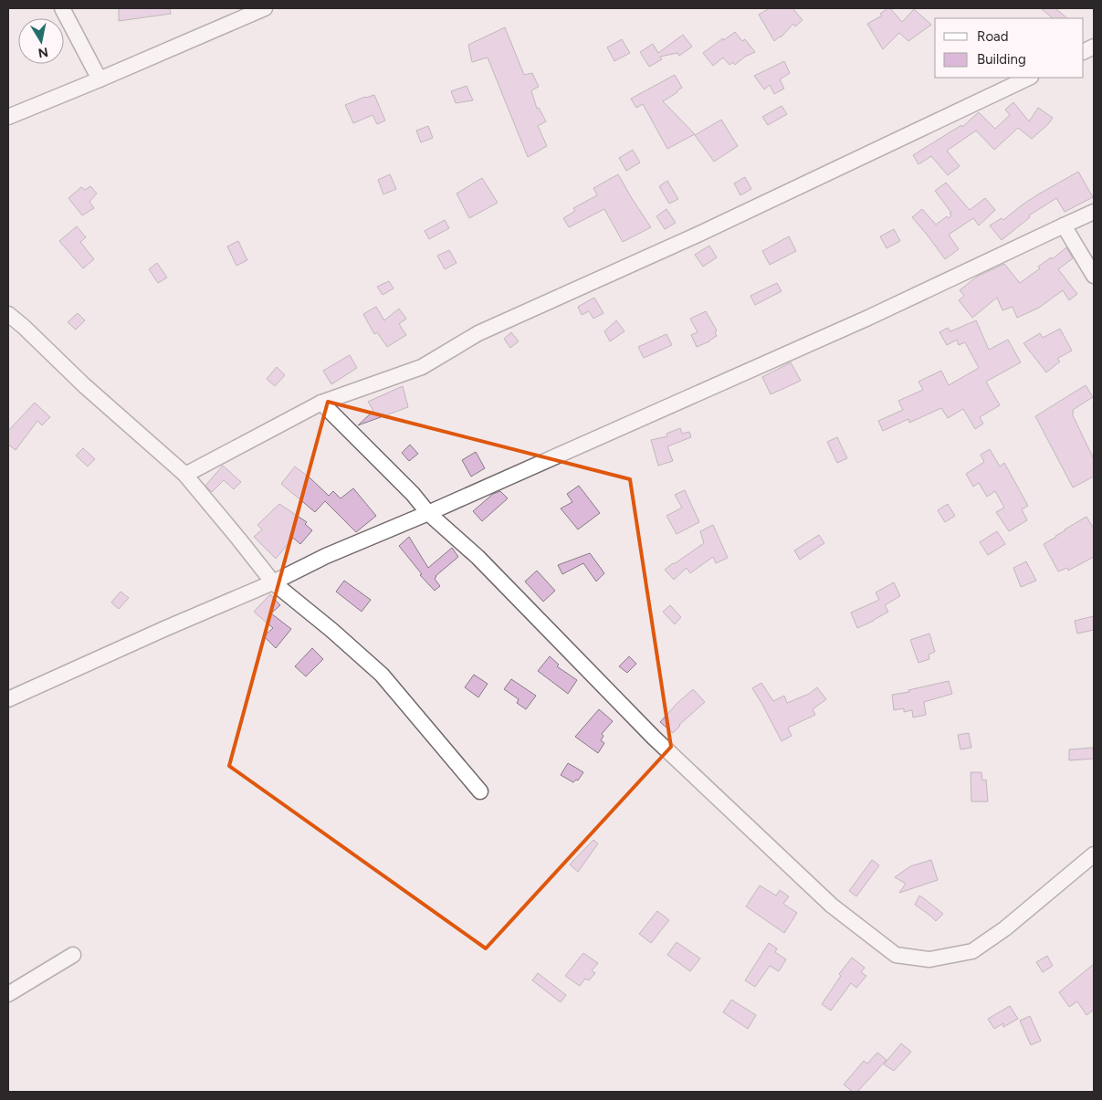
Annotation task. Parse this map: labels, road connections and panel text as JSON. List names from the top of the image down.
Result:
{
  "legend": ["Road", "Building"],
  "north": "bottom"
}
